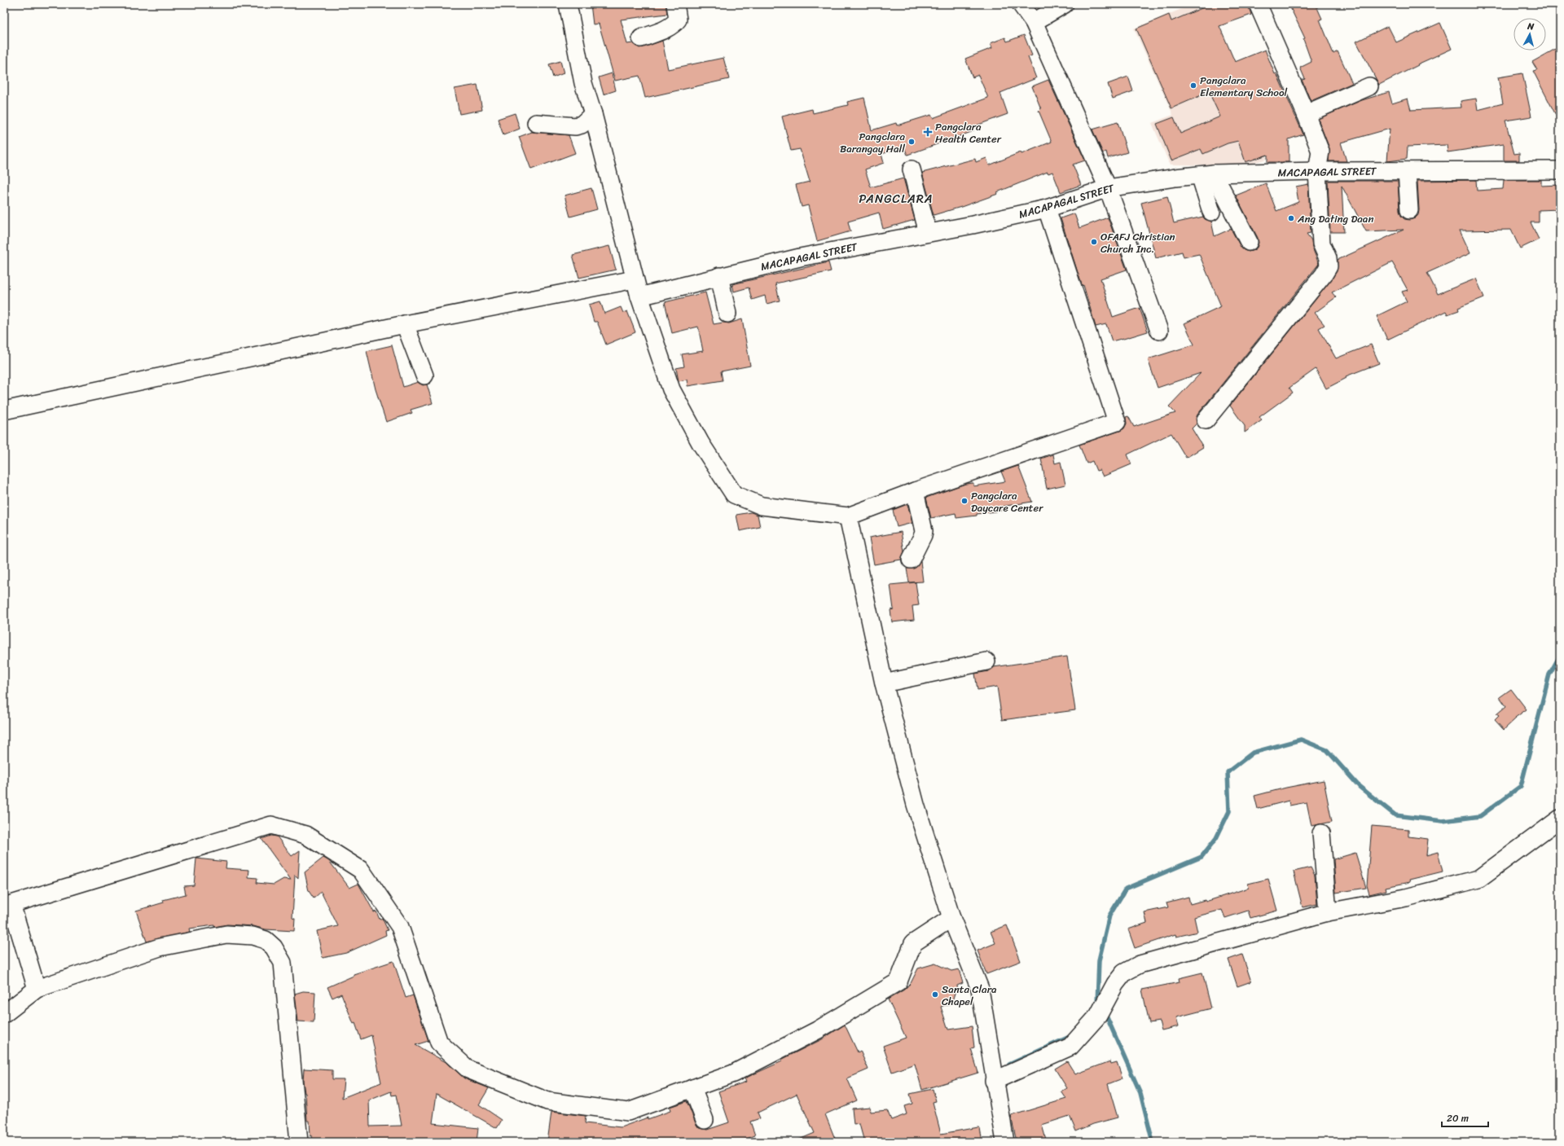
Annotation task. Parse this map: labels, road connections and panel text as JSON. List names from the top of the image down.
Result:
{
  "streets": {
    "street": ["MACAPAGAL STREET"]
  },
  "districts": ["PANGCLARA"],
  "places": {
    "other": [
      "Pangclara Elementary School",
      "Pangclara Barangay Hall",
      "Ang Dating Daan",
      "OFAFJ Christian Church Inc.",
      "Pangclara Daycare Center",
      "Santa Clara Chapel"
    ],
    "health": ["Pangclara Health Center"]
  },
  "scale_bar": "20 m",
  "north": "top"
}
